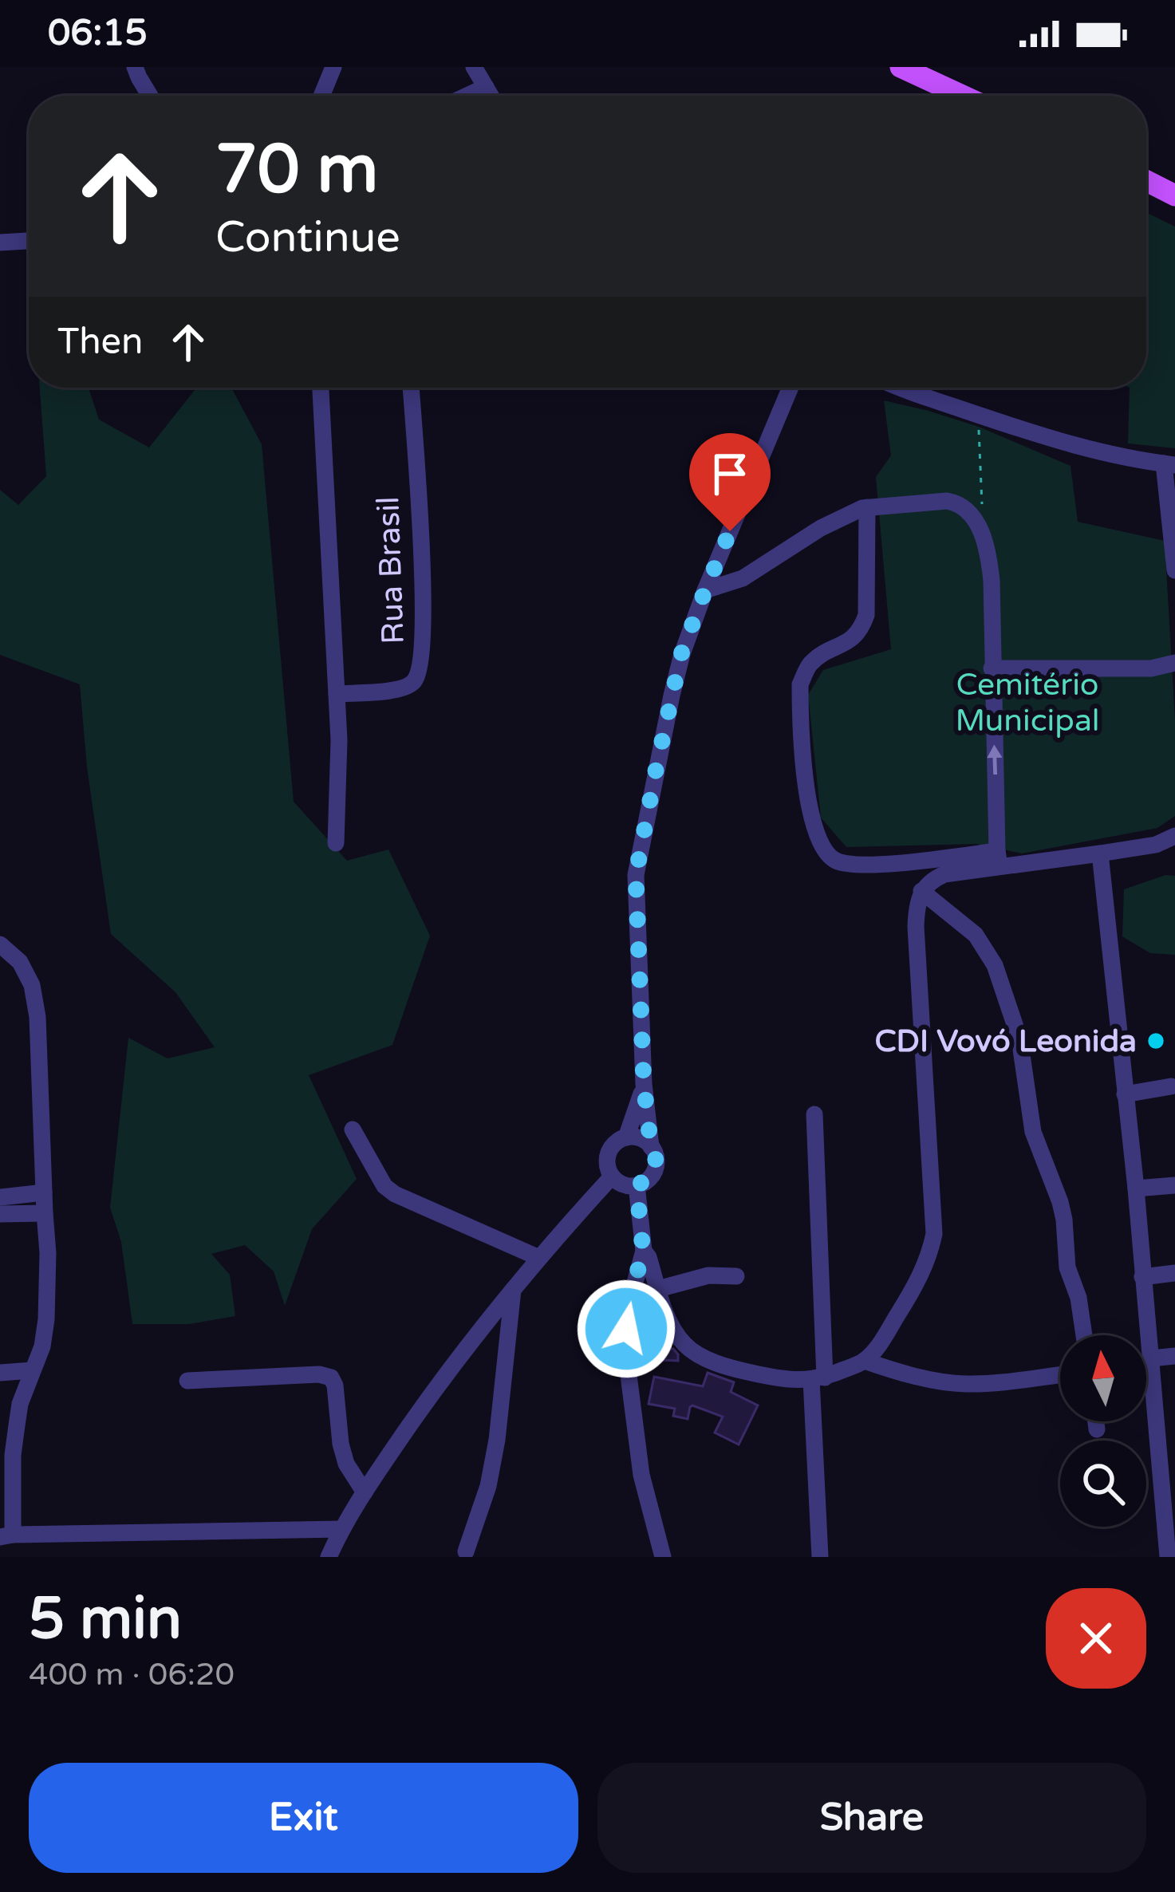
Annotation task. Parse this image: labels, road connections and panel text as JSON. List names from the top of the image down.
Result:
{
  "streets": {
    "street": ["Rua Brasil"]
  },
  "parks": ["Cemitério Municipal"],
  "places": ["CDI Vovó Leonida"],
  "north": "top",
  "page": {
    "status": "06:15",
    "turn": ["70 m", "Continue"],
    "then": "Then",
    "heading": ["5 min", "400 m · 06:20"],
    "buttons": ["Exit", "Share"]
  }
}
